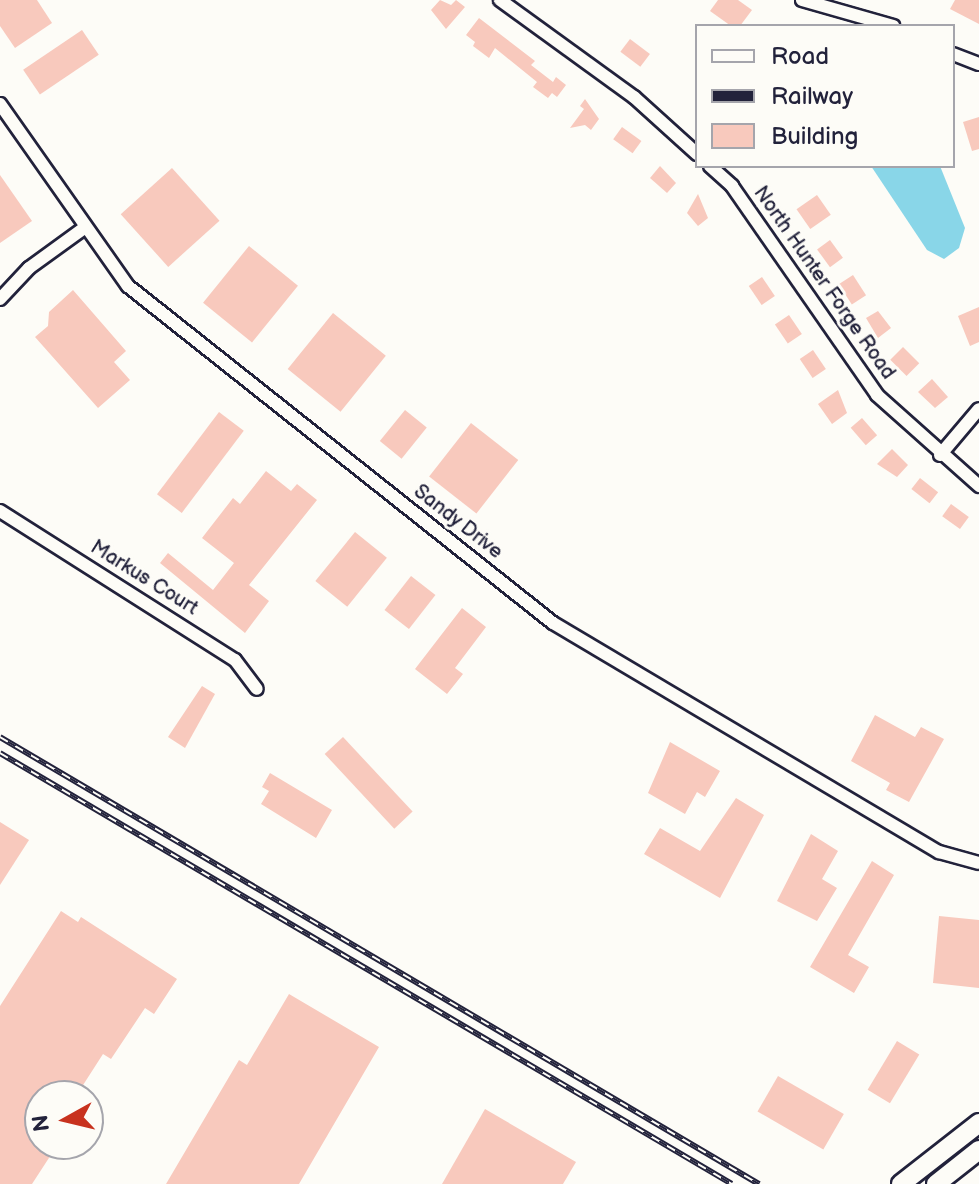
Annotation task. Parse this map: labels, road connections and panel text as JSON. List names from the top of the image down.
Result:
{
  "streets": {
    "street": ["North Hunter Forge Road", "Sandy Drive", "Markus Court"]
  },
  "legend": ["Road", "Railway", "Building"],
  "north": "left"
}
